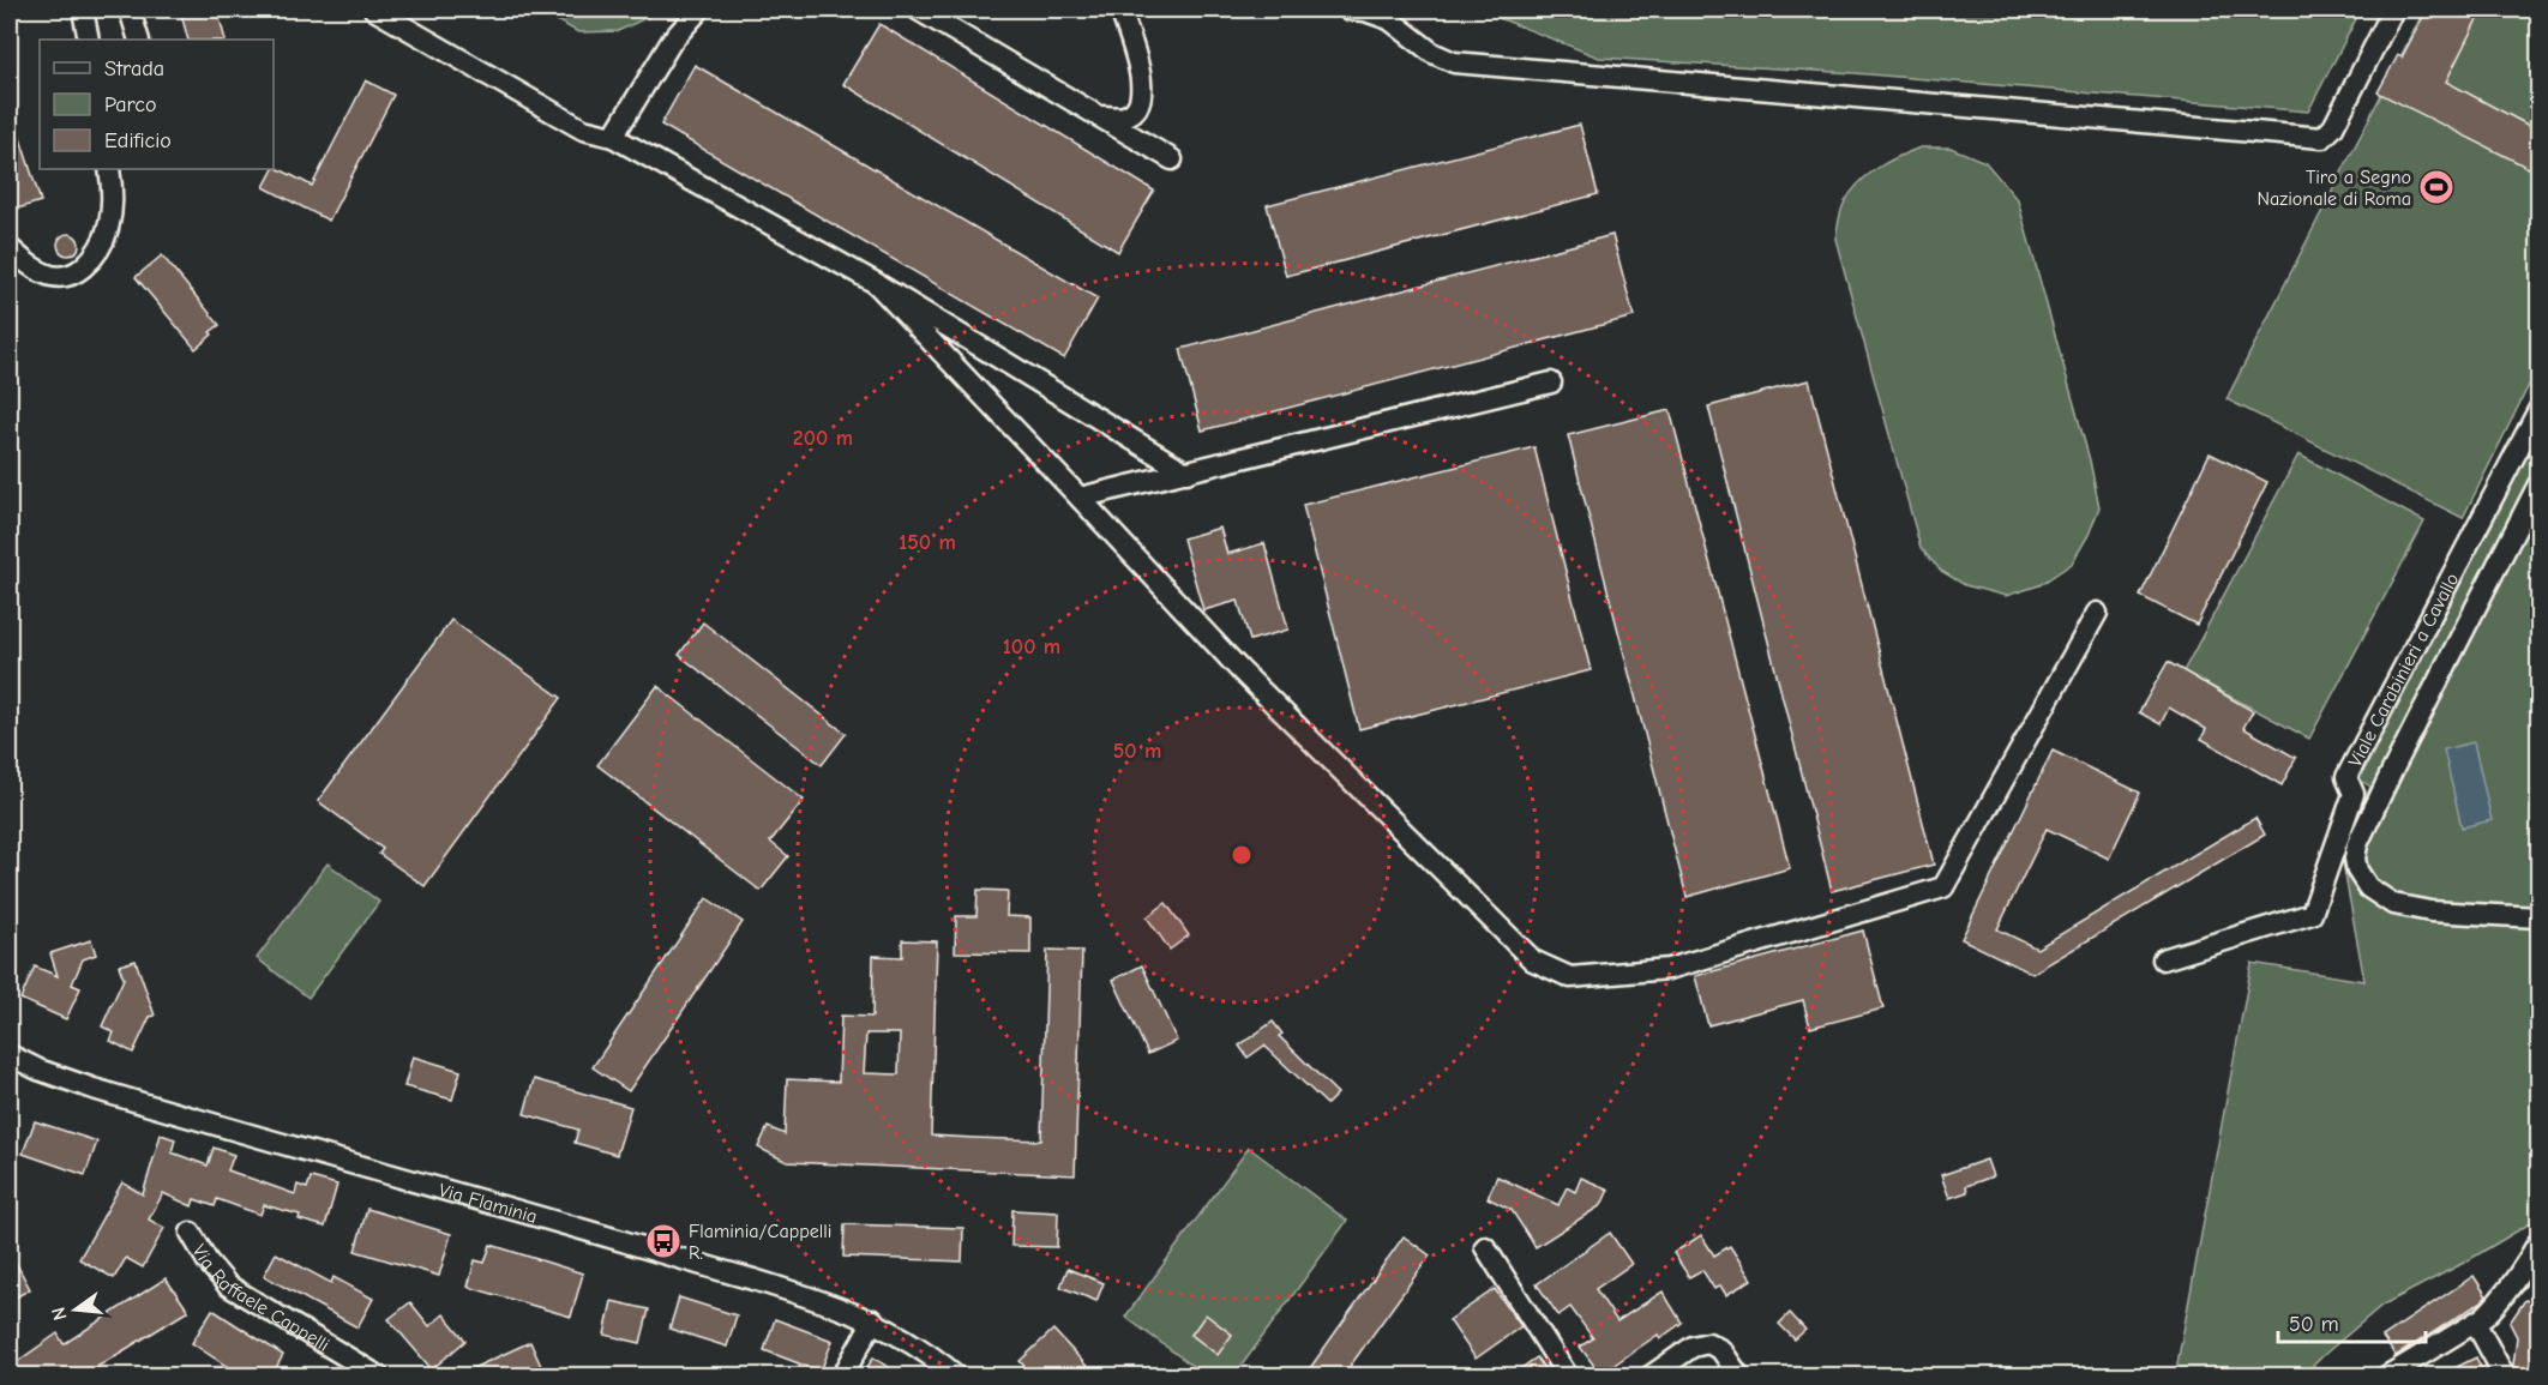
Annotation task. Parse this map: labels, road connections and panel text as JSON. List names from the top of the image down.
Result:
{
  "streets": {
    "street": ["Viale Carabinieri a Cavallo", "Via Flaminia", "Via Raffaele Cappelli"]
  },
  "places": {
    "sports": ["Tiro a Segno Nazionale di Roma"],
    "bus stop": ["Flaminia/Cappelli R."]
  },
  "legend": ["Strada", "Parco", "Edificio"],
  "scale_bar": "50 m",
  "north": "left",
  "rings": [
    "200 m",
    "150 m",
    "100 m",
    "50 m"
  ]
}
